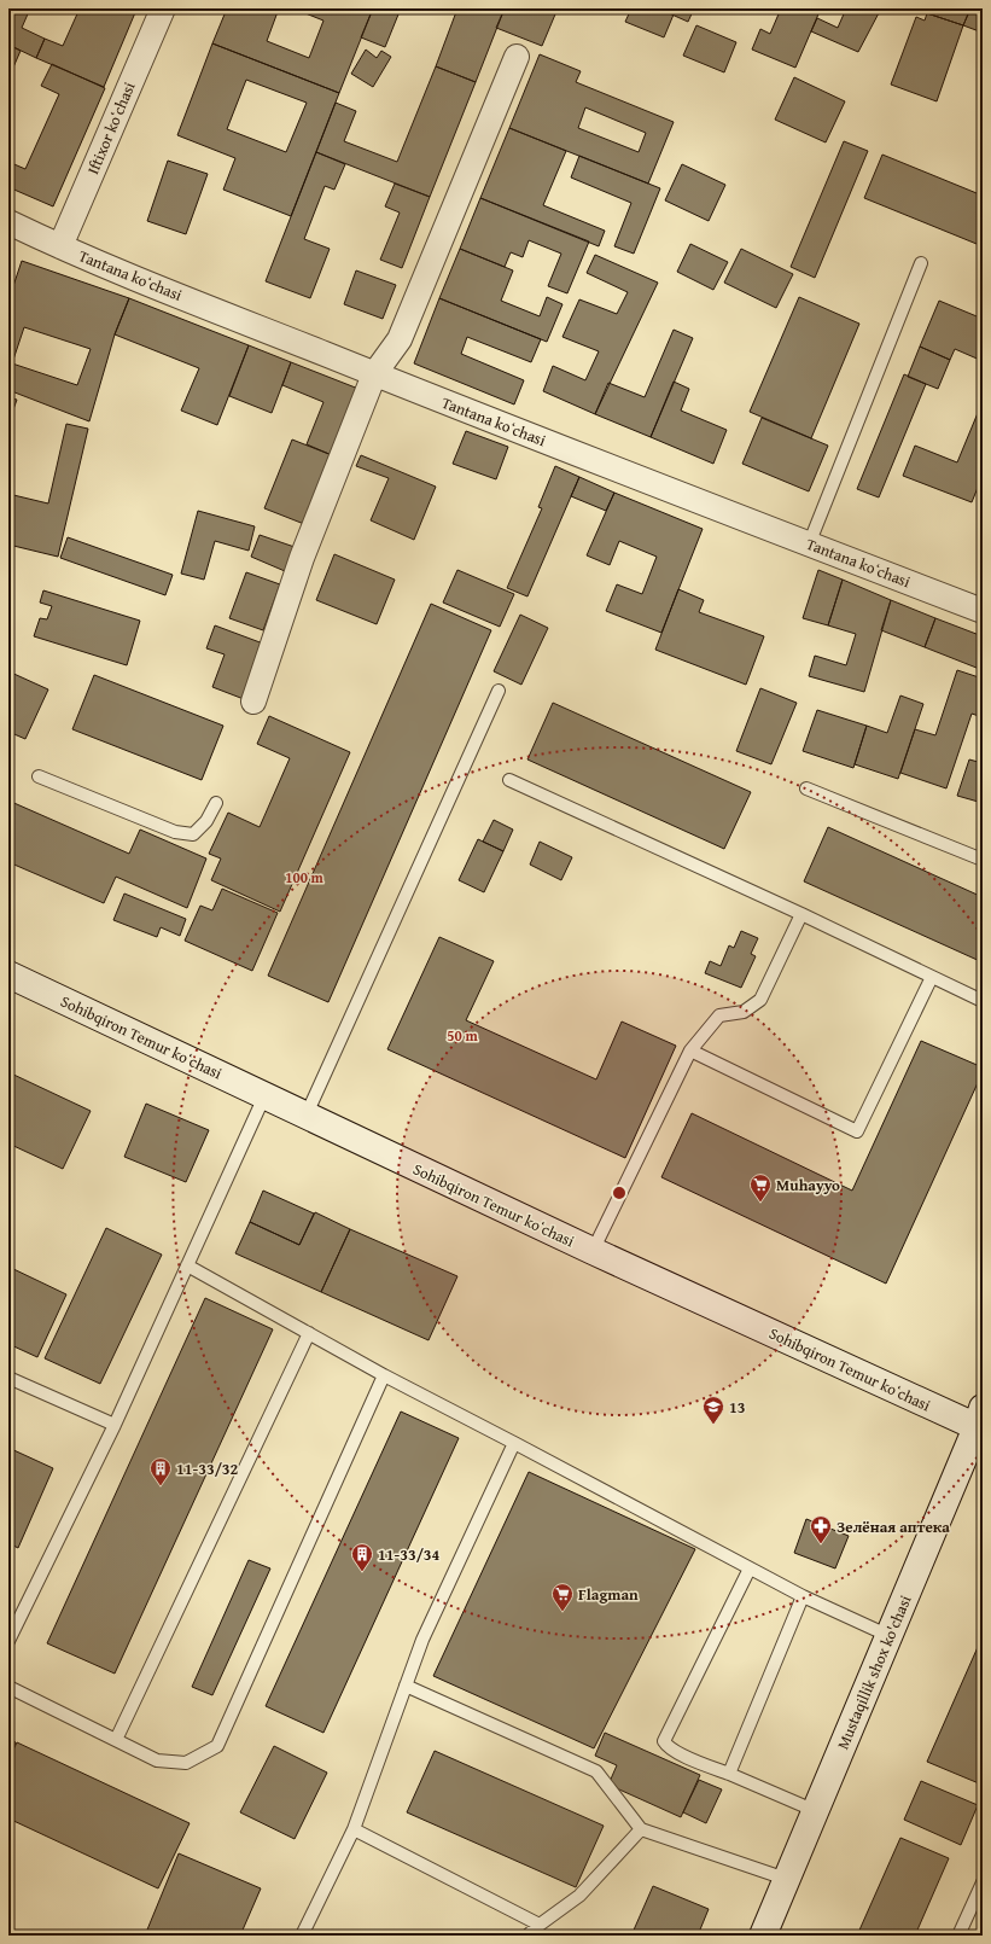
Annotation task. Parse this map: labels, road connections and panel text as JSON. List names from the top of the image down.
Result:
{
  "streets": {
    "main road": ["Sohibqiron Temur koʻchasi", "Mustaqillik shox ko'chasi"],
    "street": ["Iftixor koʻchasi", "Tantana koʻchasi"]
  },
  "crossings": [
    ["Iftixor koʻchasi", "Tantana koʻchasi"],
    ["Sohibqiron Temur koʻchasi", "Mustaqillik shox ko'chasi"]
  ],
  "places": {
    "supermarket": ["Muhayyo", "Flagman"],
    "school or university": ["13"],
    "building": ["11-33/32", "11-33/34"],
    "pharmacy": ["Зелёная аптека"]
  },
  "rings": ["100 m", "50 m"]
}
